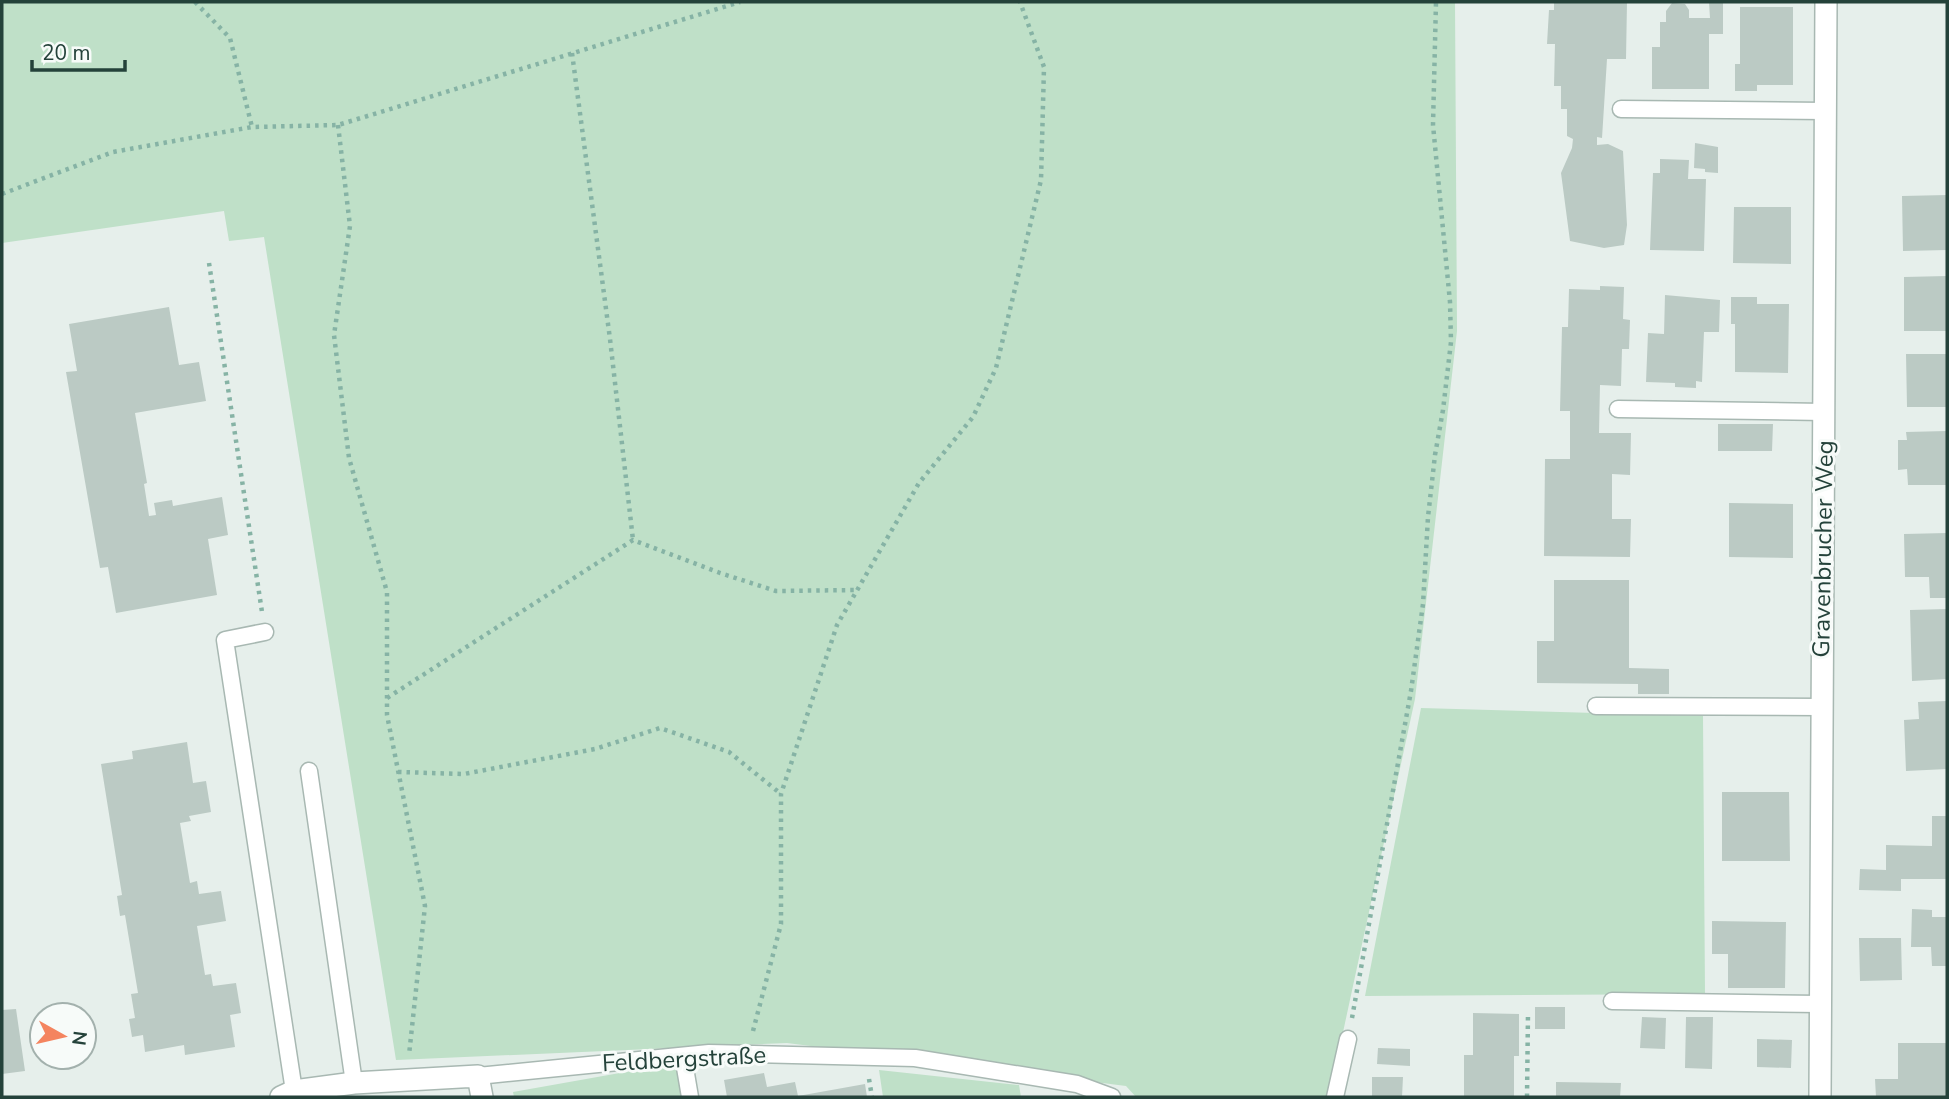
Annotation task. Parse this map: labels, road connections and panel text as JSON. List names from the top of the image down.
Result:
{
  "streets": {
    "street": ["Gravenbrucher Weg", "Feldbergstraße"]
  },
  "scale_bar": "20 m",
  "north": "right"
}
